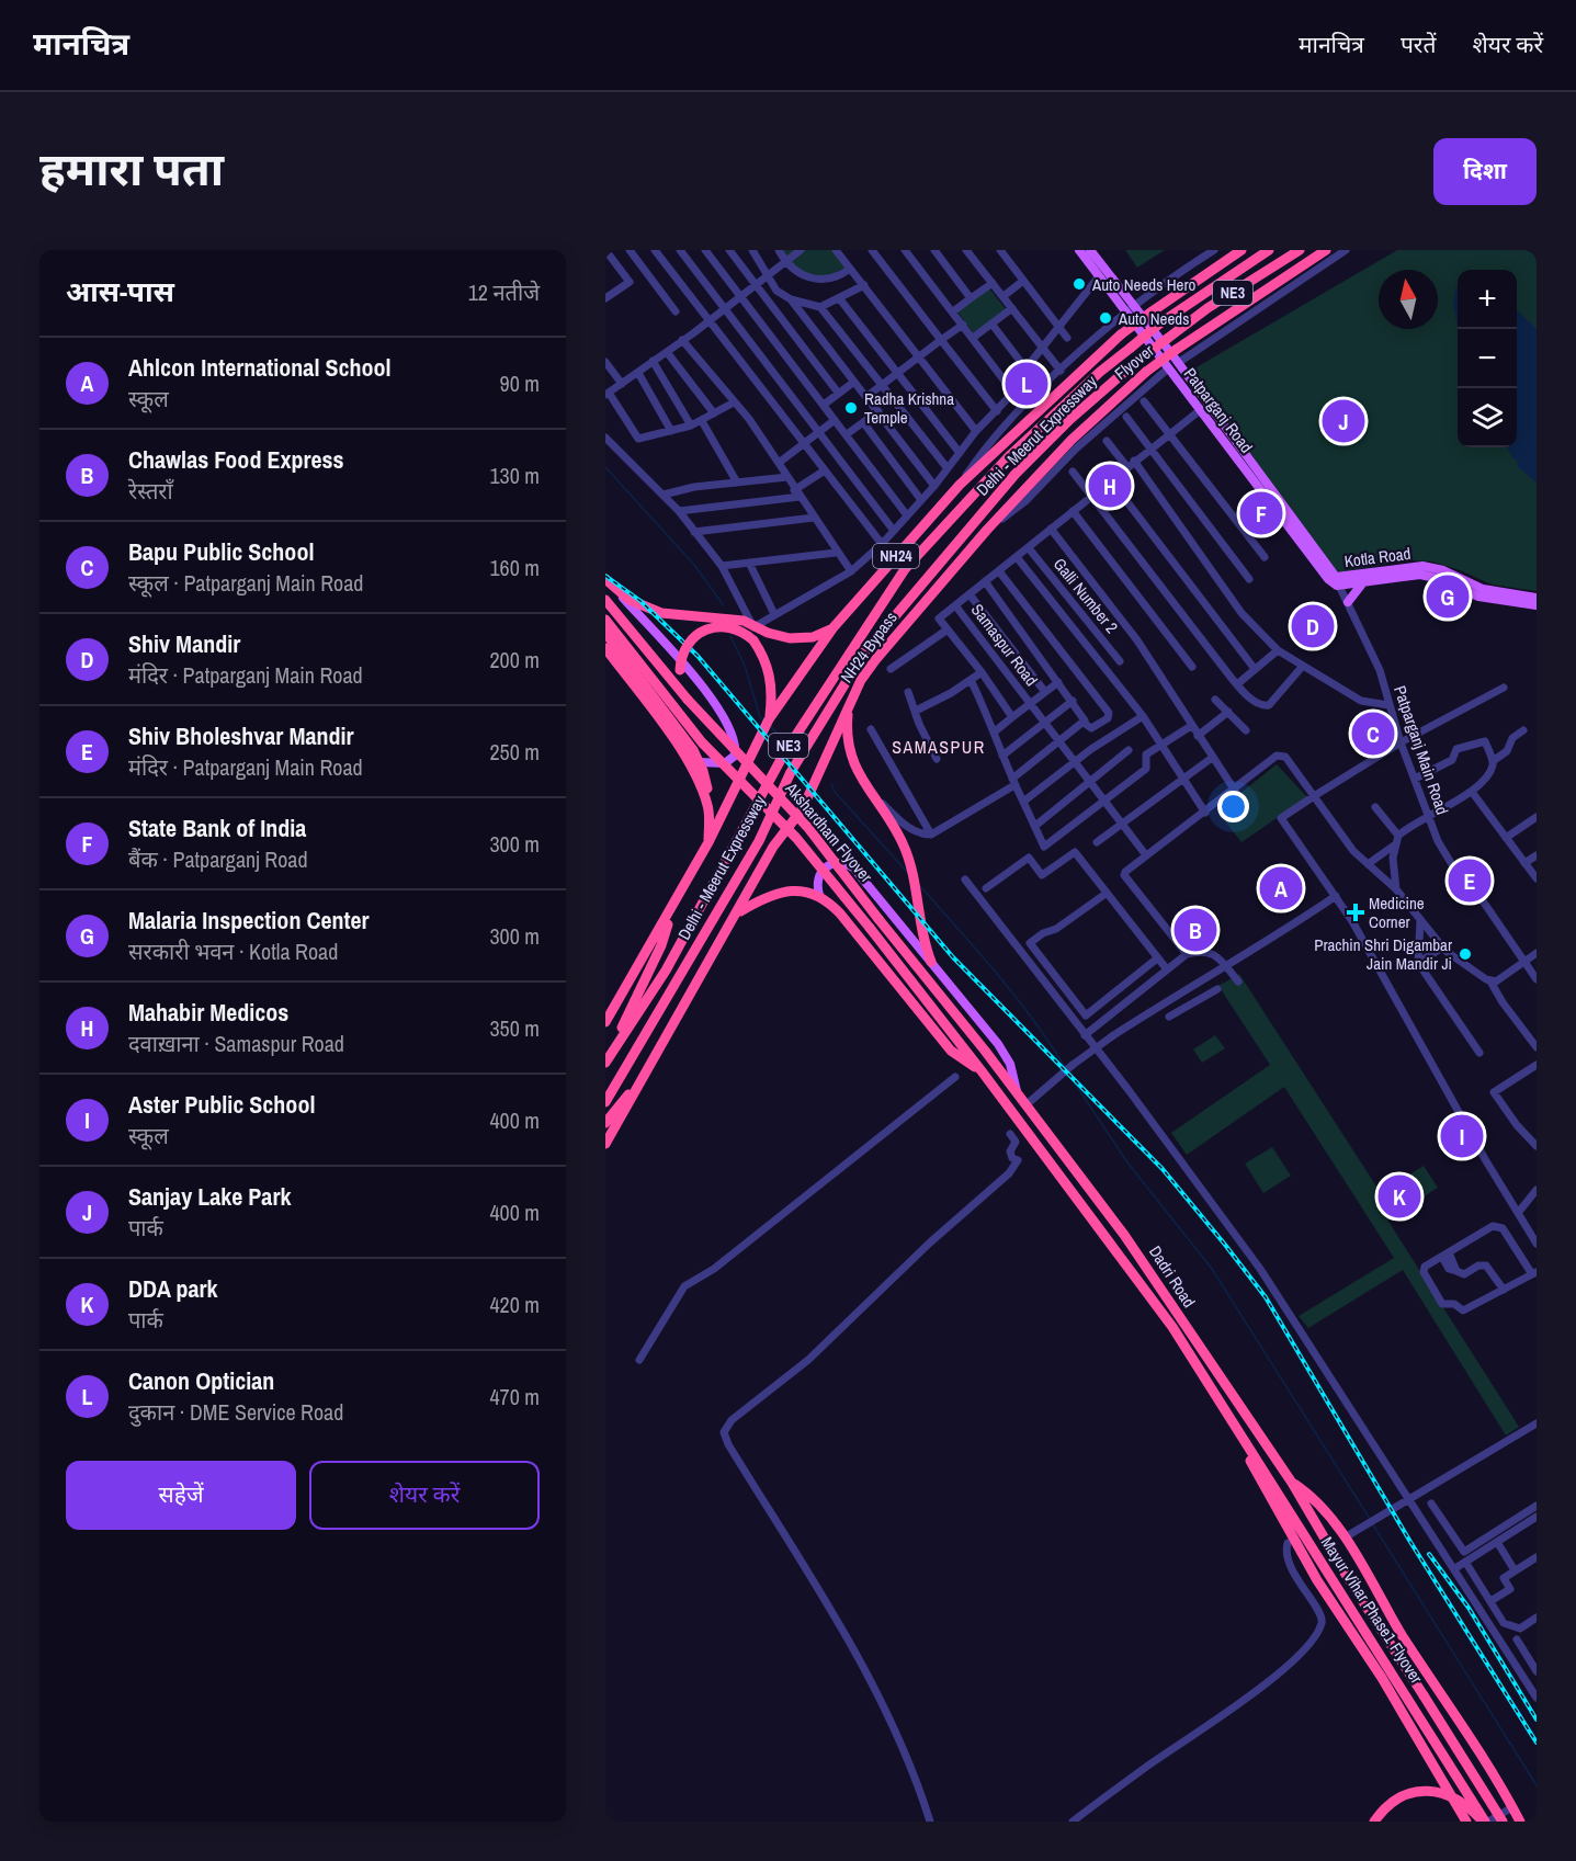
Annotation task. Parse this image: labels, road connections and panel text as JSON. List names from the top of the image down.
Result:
{
  "streets": {
    "highway": [
      "NE3",
      "Flyover",
      "Delhi - Meerut Expressway",
      "NH24",
      "NH24 Bypass",
      "Akshardham Flyover",
      "Dadri Road",
      "Mayur Vihar Phase1 Flyover"
    ],
    "main road": ["Patparganj Road", "Kotla Road"],
    "street": ["Galli Number 2", "Samaspur Road", "Patparganj Main Road"]
  },
  "crossings": [
    ["Flyover", "NH24"],
    ["Flyover", "NH24 Bypass"],
    ["Patparganj Road", "Kotla Road"],
    ["Patparganj Road", "Samaspur Road"],
    ["Patparganj Road", "Patparganj Main Road"],
    ["Kotla Road", "Patparganj Main Road"],
    ["Galli Number 2", "Samaspur Road"],
    ["Akshardham Flyover", "Dadri Road"],
    ["Dadri Road", "Mayur Vihar Phase1 Flyover"]
  ],
  "districts": ["SAMASPUR"],
  "places": {
    "other": [
      "Auto Needs Hero",
      "Auto Needs",
      "Radha Krishna Temple",
      "Prachin Shri Digambar Jain Mandir Ji"
    ],
    "health": ["Medicine Corner"]
  },
  "north": "top",
  "page": {
    "header": "मानचित्र",
    "nav": ["मानचित्र", "परतें", "शेयर करें"],
    "title": "हमारा पता",
    "buttons": [
      "दिशा",
      ["सहेजें", "शेयर करें"]
    ],
    "heading": ["आस-पास", "12 नतीजे"],
    "map_buttons": ["+", "−"],
    "list": [
      {
        "mark": "A",
        "name": "Ahlcon International School",
        "note": "स्कूल",
        "value": "90 m"
      },
      {
        "mark": "B",
        "name": "Chawlas Food Express",
        "note": "रेस्तराँ",
        "value": "130 m"
      },
      {
        "mark": "C",
        "name": "Bapu Public School",
        "note": "स्कूल · Patparganj Main Road",
        "value": "160 m"
      },
      {
        "mark": "D",
        "name": "Shiv Mandir",
        "note": "मंदिर · Patparganj Main Road",
        "value": "200 m"
      },
      {
        "mark": "E",
        "name": "Shiv Bholeshvar Mandir",
        "note": "मंदिर · Patparganj Main Road",
        "value": "250 m"
      },
      {
        "mark": "F",
        "name": "State Bank of India",
        "note": "बैंक · Patparganj Road",
        "value": "300 m"
      },
      {
        "mark": "G",
        "name": "Malaria Inspection Center",
        "note": "सरकारी भवन · Kotla Road",
        "value": "300 m"
      },
      {
        "mark": "H",
        "name": "Mahabir Medicos",
        "note": "दवाख़ाना · Samaspur Road",
        "value": "350 m"
      },
      {
        "mark": "I",
        "name": "Aster Public School",
        "note": "स्कूल",
        "value": "400 m"
      },
      {
        "mark": "J",
        "name": "Sanjay Lake Park",
        "note": "पार्क",
        "value": "400 m"
      },
      {
        "mark": "K",
        "name": "DDA park",
        "note": "पार्क",
        "value": "420 m"
      },
      {
        "mark": "L",
        "name": "Canon Optician",
        "note": "दुकान · DME Service Road",
        "value": "470 m"
      }
    ],
    "pins": [
      "L",
      "J",
      "H",
      "F",
      "G",
      "D",
      "C",
      "E",
      "A",
      "B",
      "I",
      "K"
    ]
  }
}
